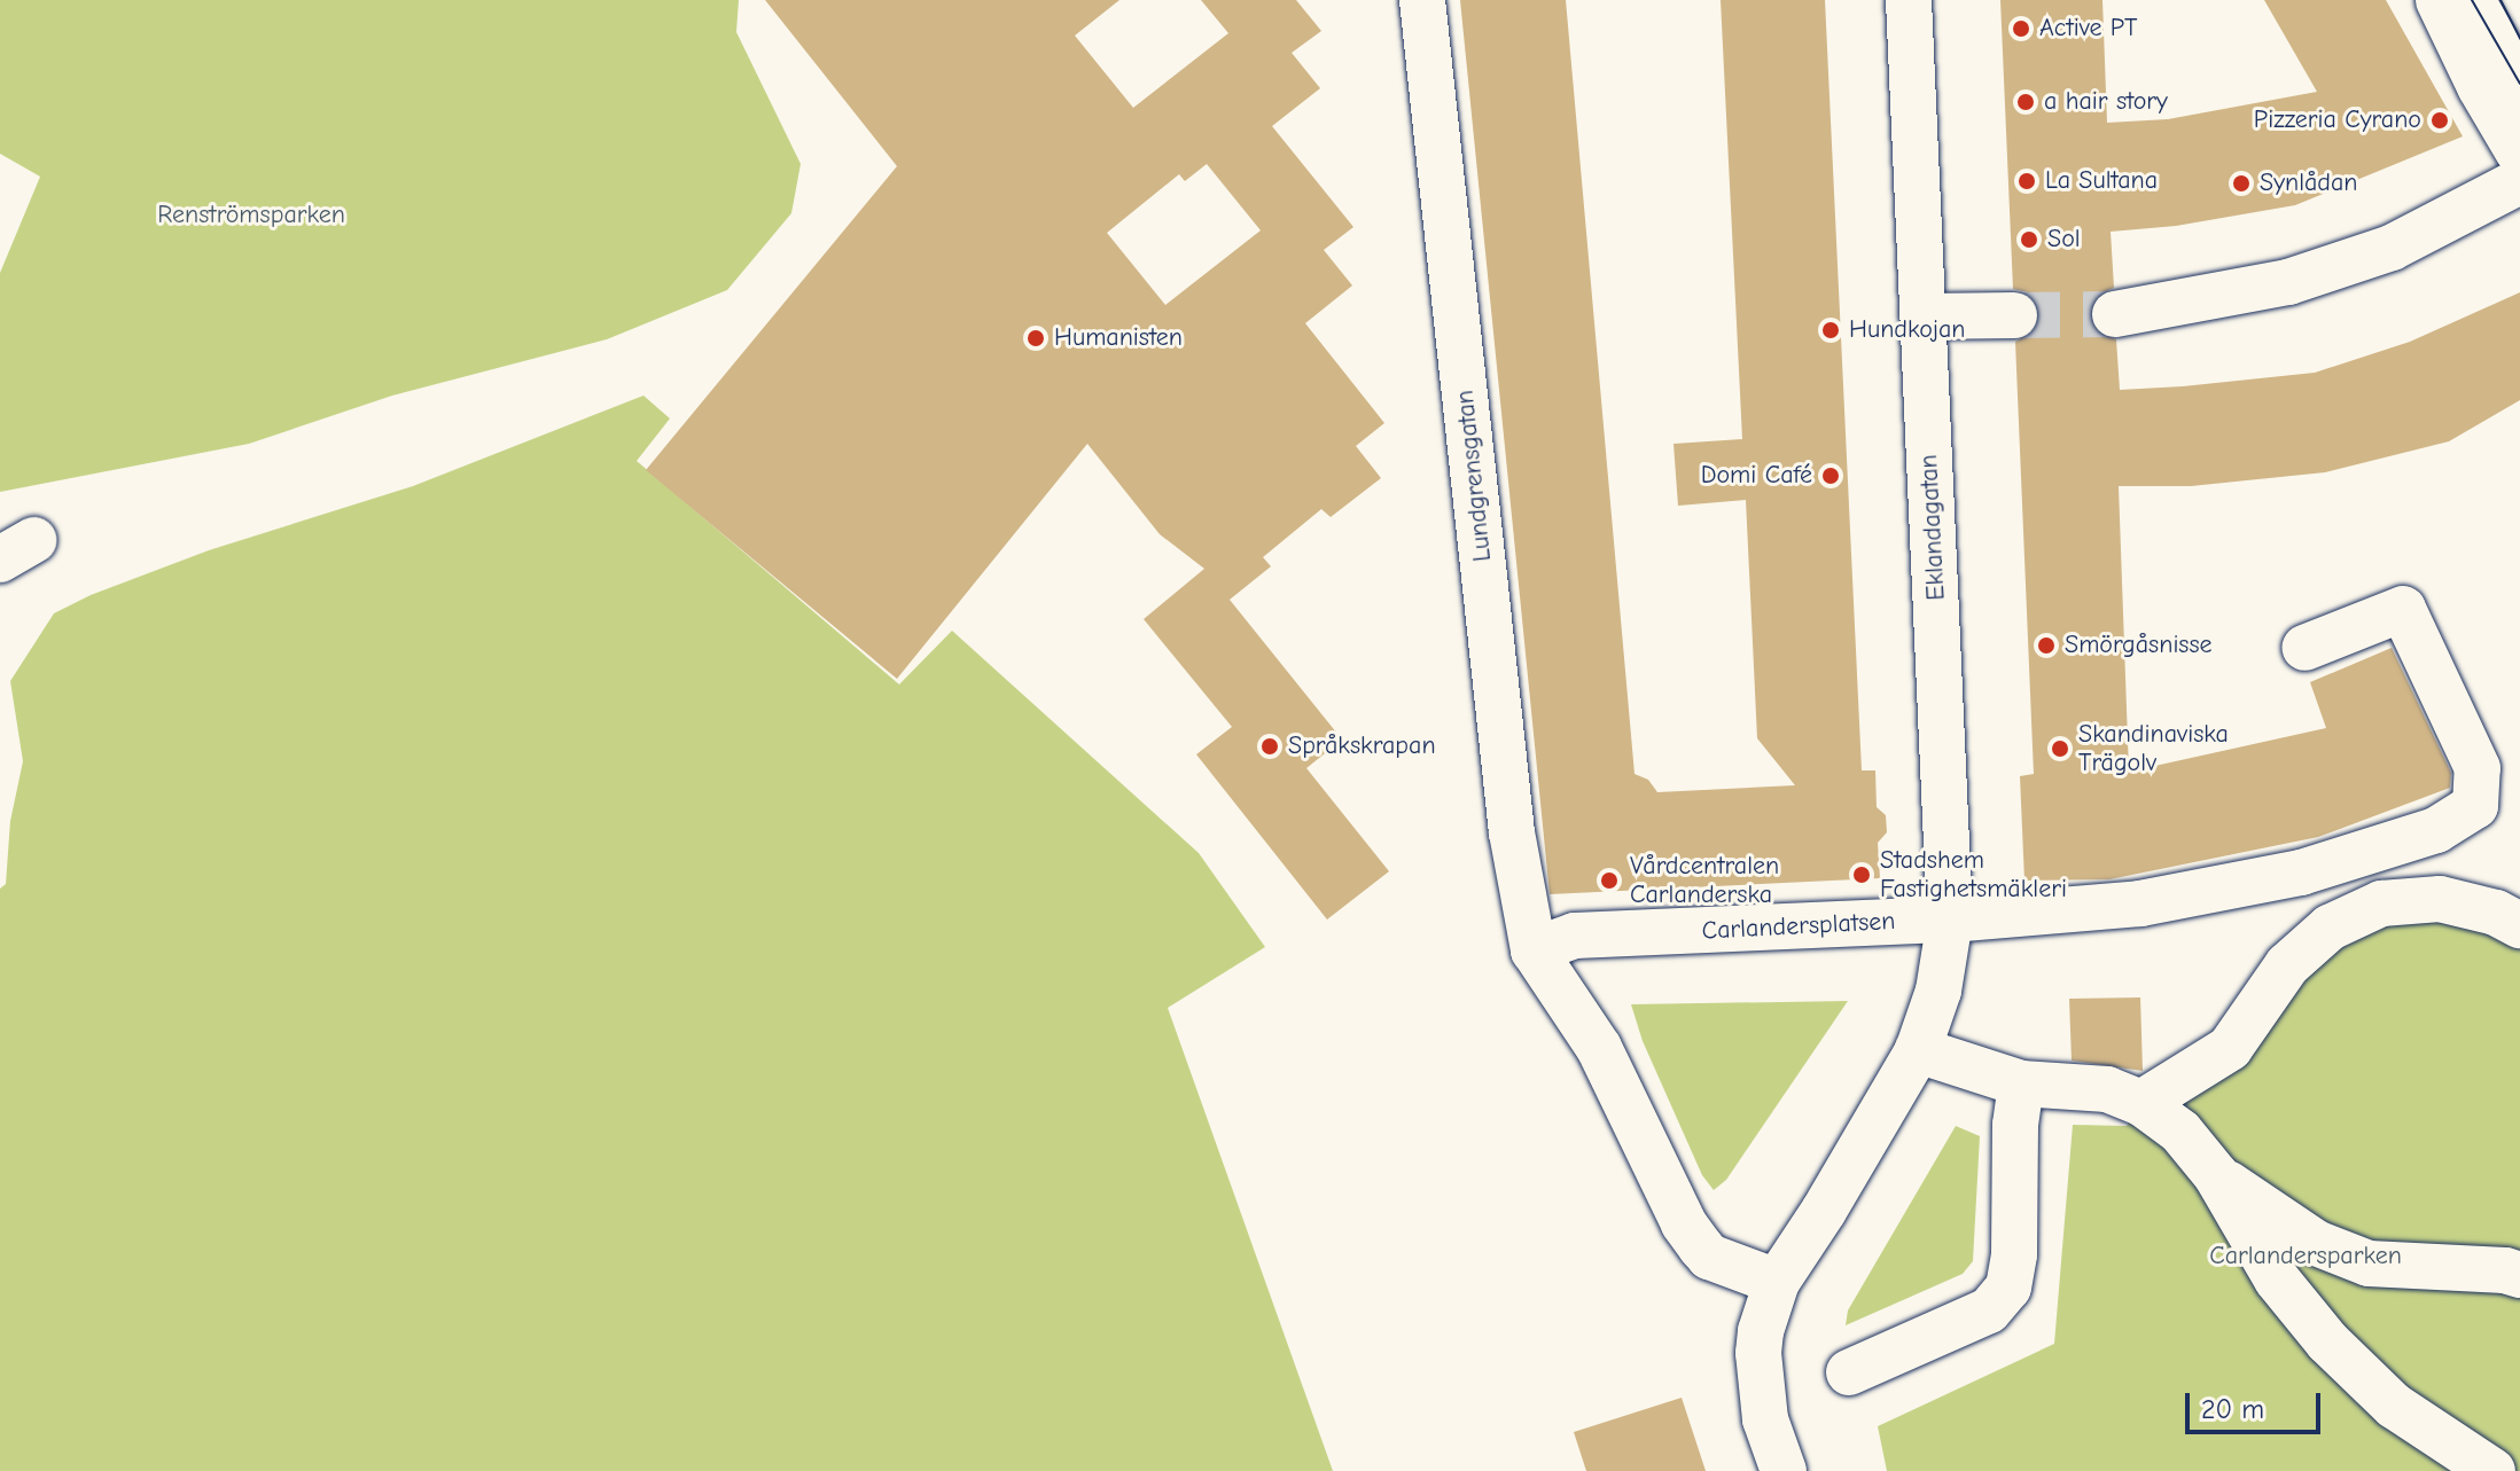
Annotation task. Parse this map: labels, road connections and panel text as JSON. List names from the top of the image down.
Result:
{
  "streets": {
    "street": ["Lundgrensgatan", "Eklandagatan", "Carlandersplatsen"]
  },
  "crossings": [
    ["Lundgrensgatan", "Carlandersplatsen"],
    ["Eklandagatan", "Carlandersplatsen"]
  ],
  "parks": ["Renströmsparken", "Carlandersparken"],
  "places": [
    "Active PT",
    "a hair story",
    "Pizzeria Cyrano",
    "La Sultana",
    "Synlådan",
    "Sol",
    "Hundkojan",
    "Humanisten",
    "Domi Café",
    "Smörgåsnisse",
    "Språkskrapan",
    "Skandinaviska Trägolv",
    "Stadshem Fastighetsmäkleri",
    "Vårdcentralen Carlanderska"
  ],
  "scale_bar": "20 m"
}
